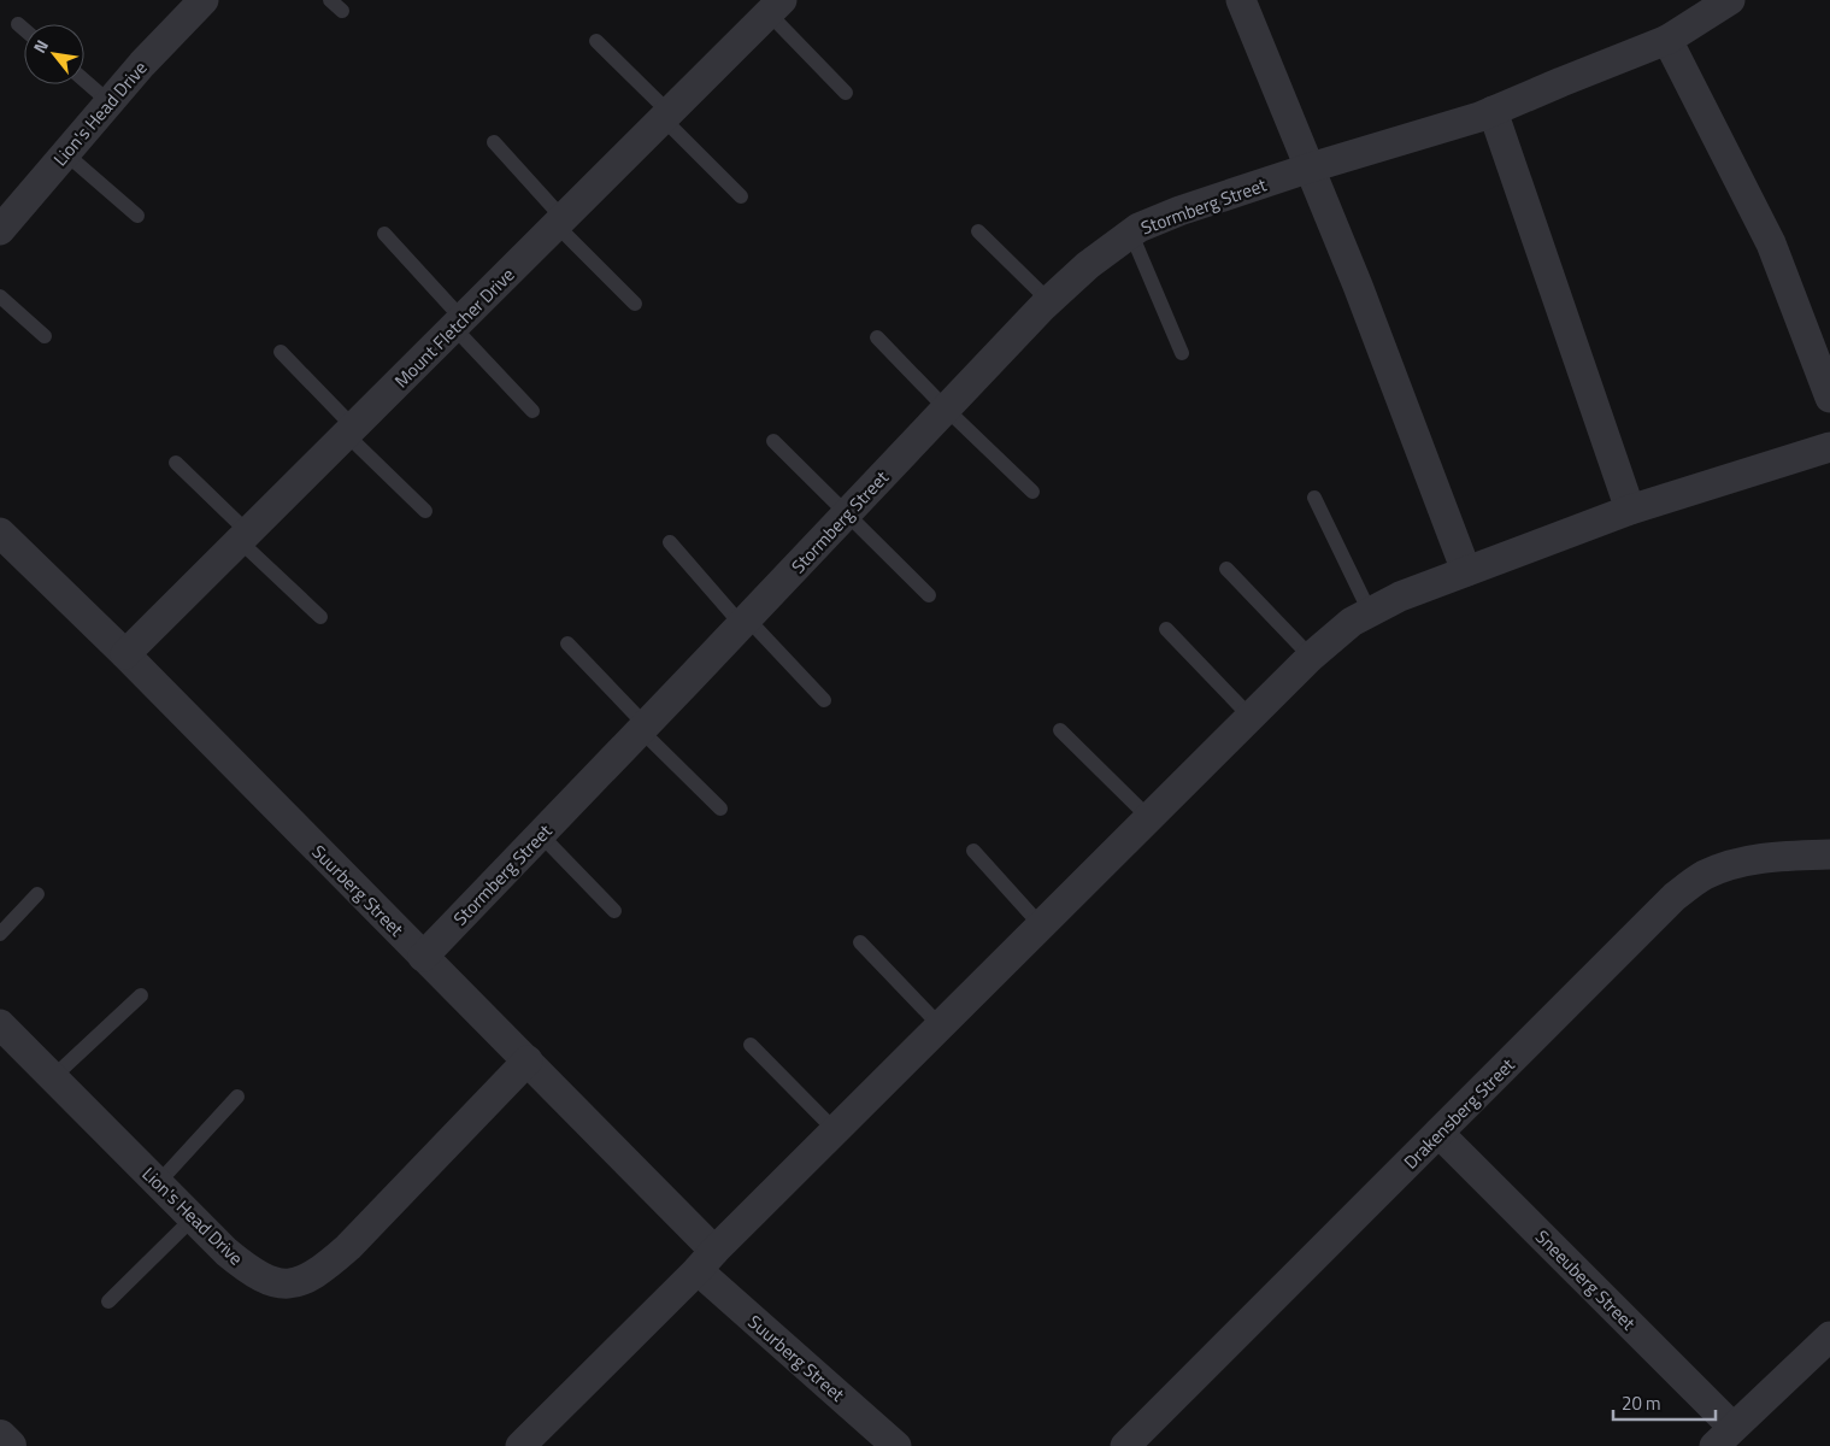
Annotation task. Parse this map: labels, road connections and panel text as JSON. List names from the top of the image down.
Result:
{
  "streets": {
    "street": [
      "Lion's Head Drive",
      "Stormberg Street",
      "Mount Fletcher Drive",
      "Suurberg Street",
      "Drakensberg Street",
      "Sneeuberg Street"
    ]
  },
  "crossings": [
    ["Lion's Head Drive", "Suurberg Street"],
    ["Stormberg Street", "Suurberg Street"],
    ["Mount Fletcher Drive", "Suurberg Street"],
    ["Drakensberg Street", "Sneeuberg Street"]
  ],
  "scale_bar": "20 m",
  "north": "top left"
}
